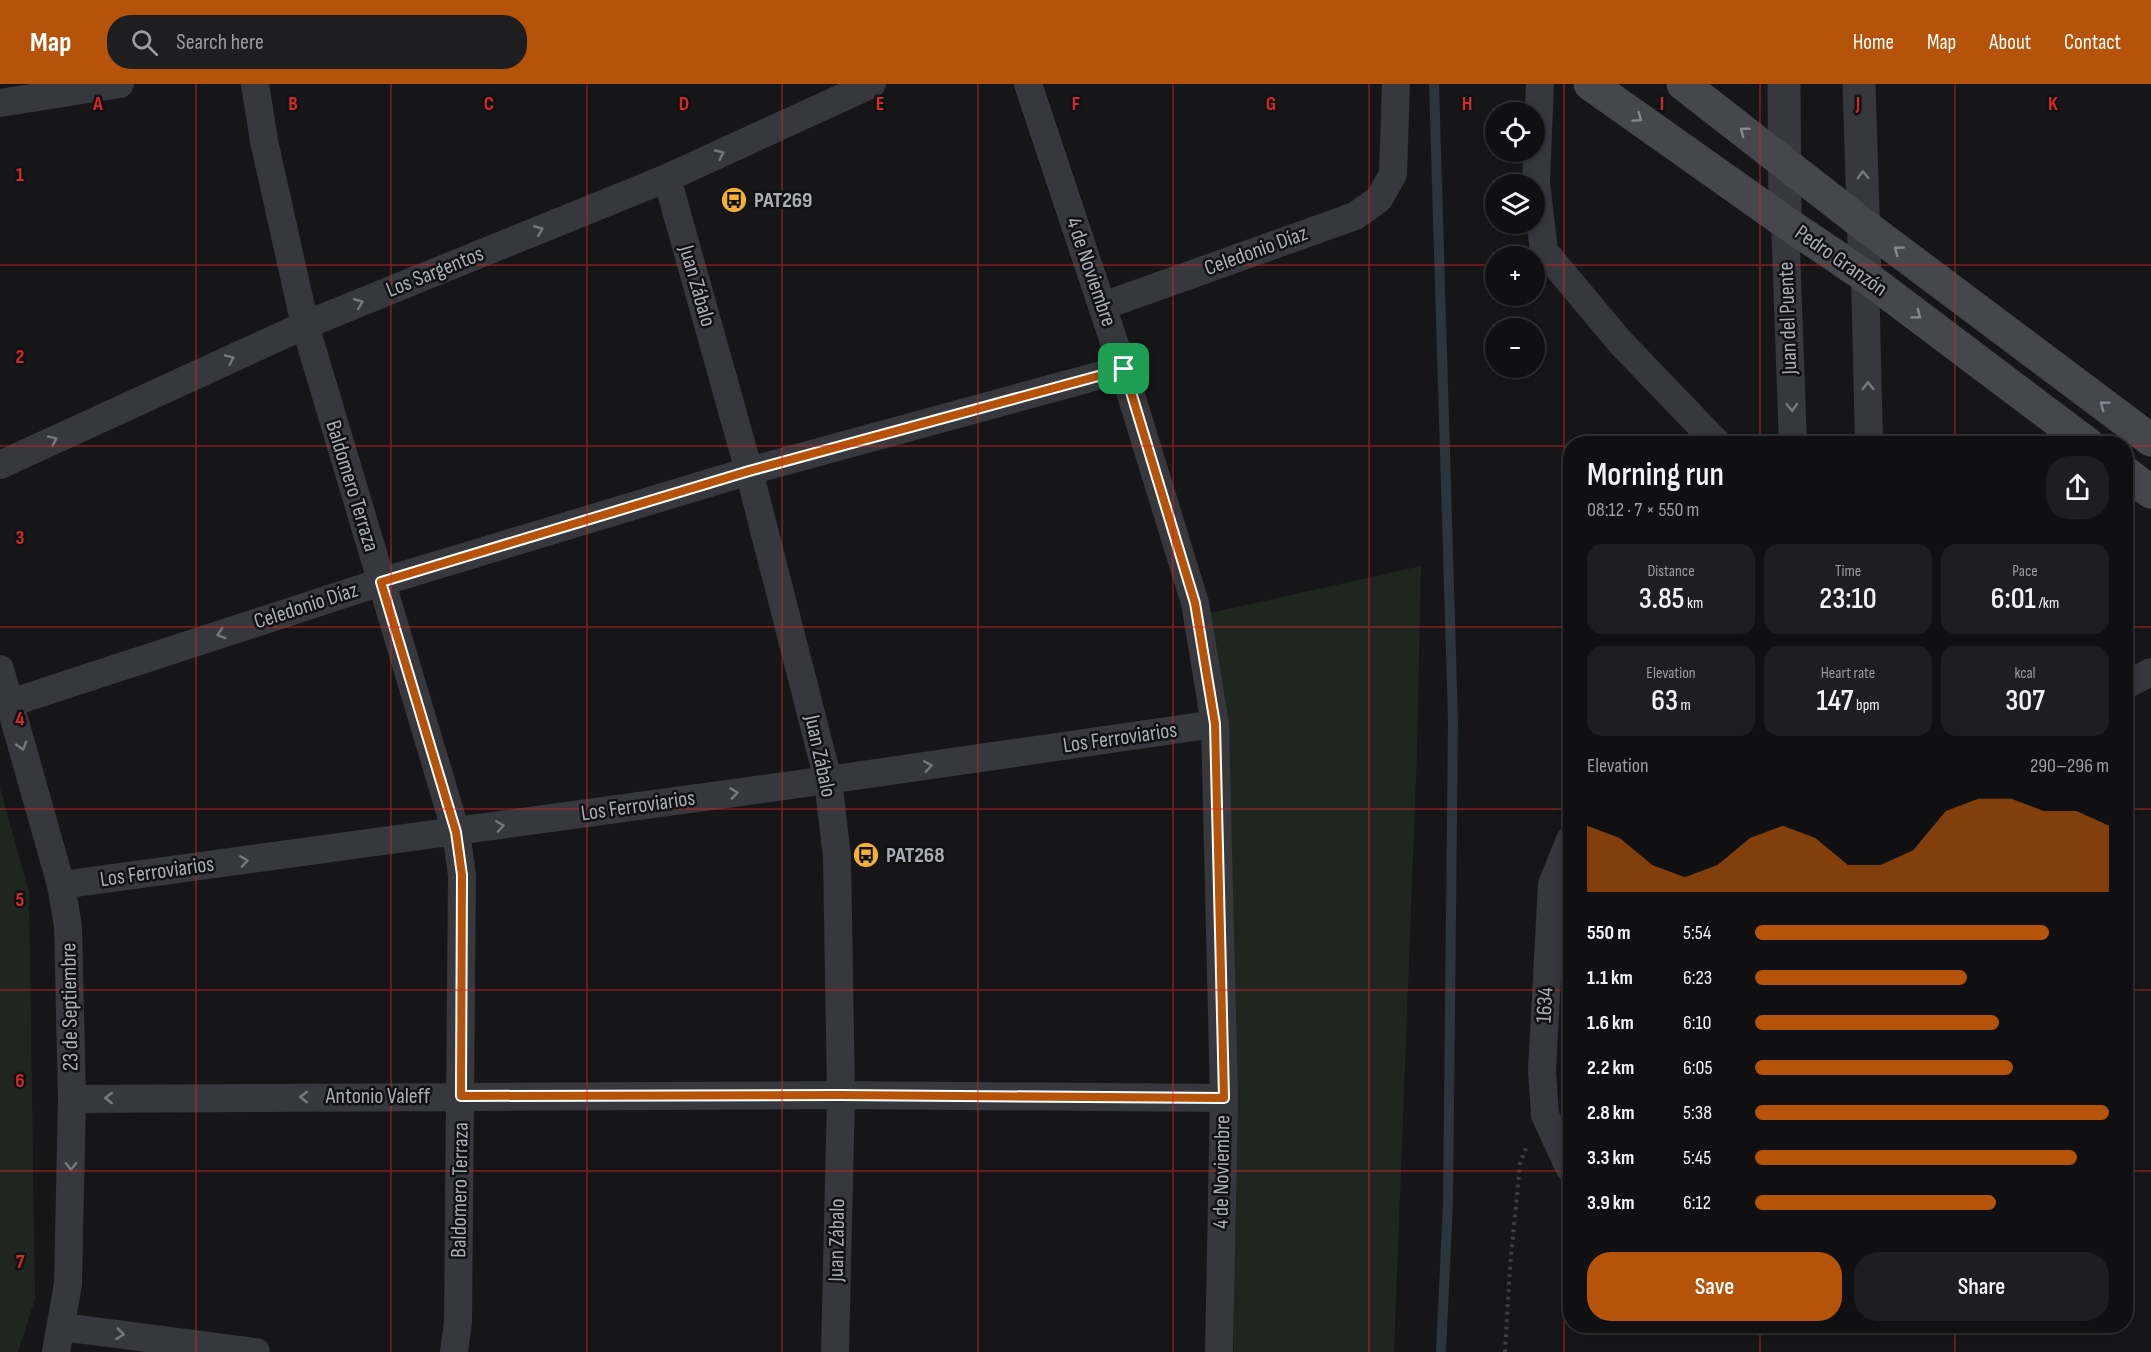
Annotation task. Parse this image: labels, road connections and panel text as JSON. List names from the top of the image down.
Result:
{
  "streets": {
    "main road": ["Pedro Granzón"],
    "street": [
      "Celedonio Díaz",
      "Los Sargentos",
      "4 de Noviembre",
      "Juan Zábalo",
      "Juan del Puente",
      "Baldomero Terraza",
      "Los Ferroviarios",
      "1634",
      "23 de Septiembre",
      "Antonio Valeff"
    ]
  },
  "crossings": [
    ["Celedonio Díaz", "4 de Noviembre"],
    ["Celedonio Díaz", "Juan Zábalo"],
    ["Celedonio Díaz", "Baldomero Terraza"],
    ["Celedonio Díaz", "23 de Septiembre"],
    ["Pedro Granzón", "Juan del Puente"],
    ["Los Sargentos", "Juan Zábalo"],
    ["Los Sargentos", "Baldomero Terraza"],
    ["4 de Noviembre", "Los Ferroviarios"],
    ["4 de Noviembre", "Antonio Valeff"],
    ["Juan Zábalo", "Los Ferroviarios"],
    ["Juan Zábalo", "Antonio Valeff"],
    ["Baldomero Terraza", "Los Ferroviarios"],
    ["Baldomero Terraza", "Antonio Valeff"],
    ["Los Ferroviarios", "23 de Septiembre"],
    ["23 de Septiembre", "Antonio Valeff"]
  ],
  "one_way": ["Los Sargentos", "Los Ferroviarios", "23 de Septiembre"],
  "places": {
    "bus stop": ["PAT269", "PAT268"]
  },
  "page": {
    "header": "Map",
    "search": "Search here",
    "nav": [
      "Home",
      "Map",
      "About",
      "Contact"
    ],
    "map_buttons": ["+", "−"],
    "heading": ["Morning run", "08:12 · 7 × 550 m"],
    "stats": [
      ["Distance", "3.85 km"],
      ["Time", "23:10"],
      ["Pace", "6:01 /km"],
      ["Elevation", "63 m"],
      ["Heart rate", "147 bpm"],
      ["kcal", "307"]
    ],
    "chart": ["Elevation", "290–296 m"],
    "list": [
      {
        "name": "550 m",
        "note": "5:54"
      },
      {
        "name": "1.1 km",
        "note": "6:23"
      },
      {
        "name": "1.6 km",
        "note": "6:10"
      },
      {
        "name": "2.2 km",
        "note": "6:05"
      },
      {
        "name": "2.8 km",
        "note": "5:38"
      },
      {
        "name": "3.3 km",
        "note": "5:45"
      },
      {
        "name": "3.9 km",
        "note": "6:12"
      }
    ],
    "buttons": ["Save", "Share"]
  },
  "grid": {
    "columns": [
      "A",
      "B",
      "C",
      "D",
      "E",
      "F",
      "G",
      "H",
      "I",
      "J",
      "K"
    ],
    "rows": [
      "1",
      "2",
      "3",
      "4",
      "5",
      "6",
      "7"
    ]
  }
}
